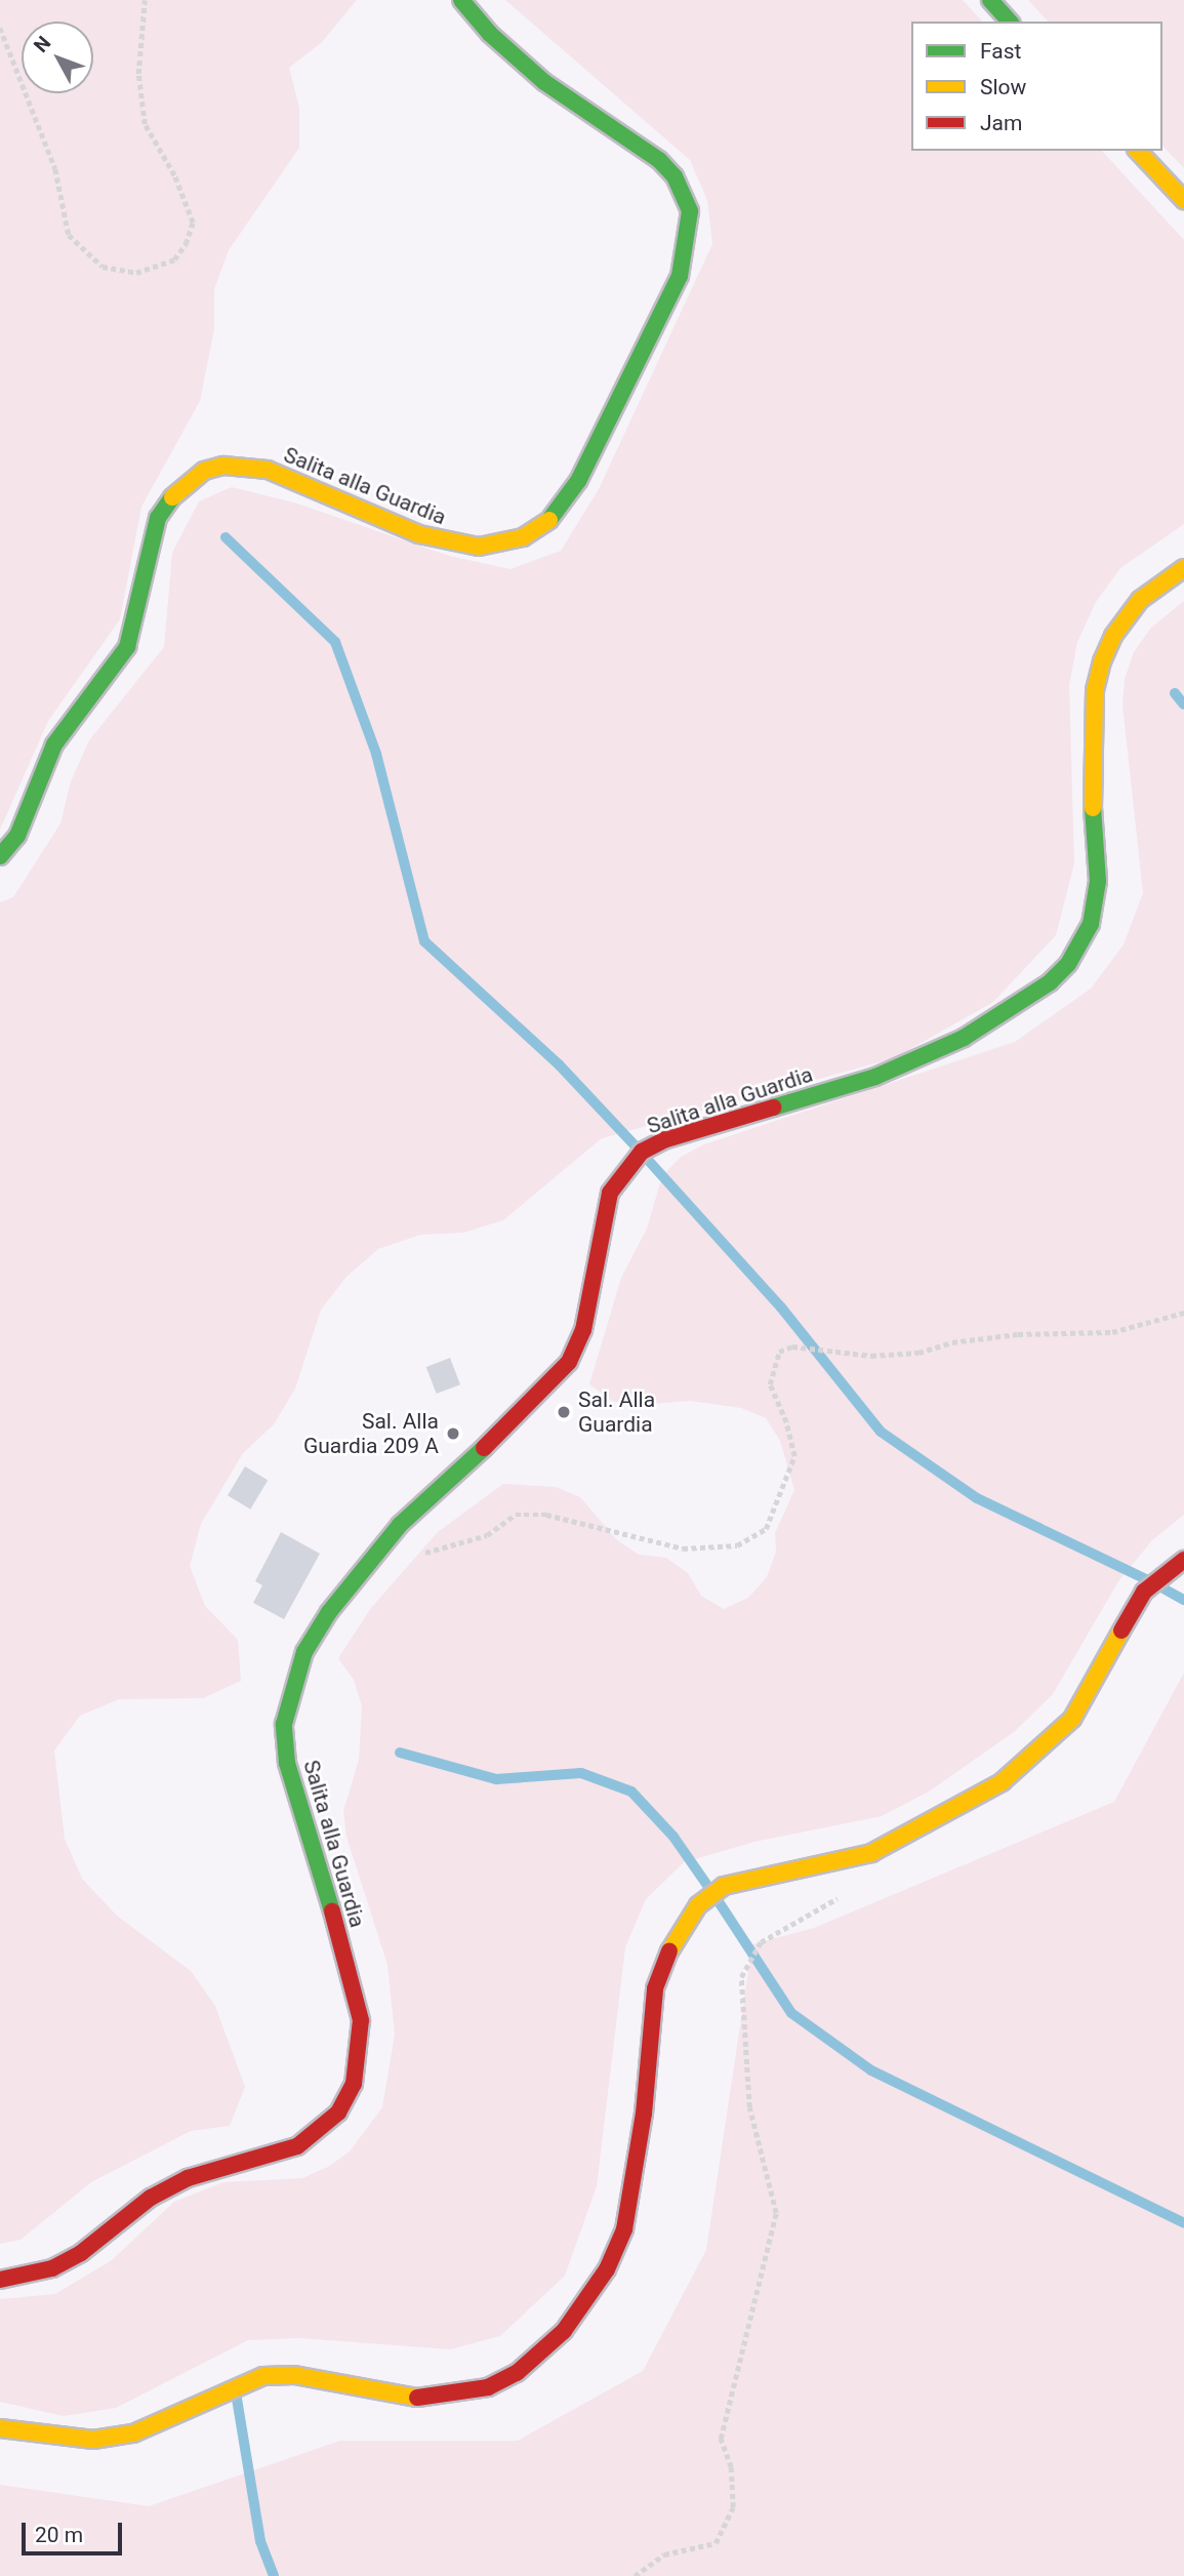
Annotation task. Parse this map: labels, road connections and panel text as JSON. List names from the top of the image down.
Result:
{
  "streets": {
    "main road": ["Salita alla Guardia"]
  },
  "places": ["Sal. Alla Guardia", "Sal. Alla Guardia 209 A"],
  "legend": ["Fast", "Slow", "Jam"],
  "scale_bar": "20 m",
  "north": "top left"
}
